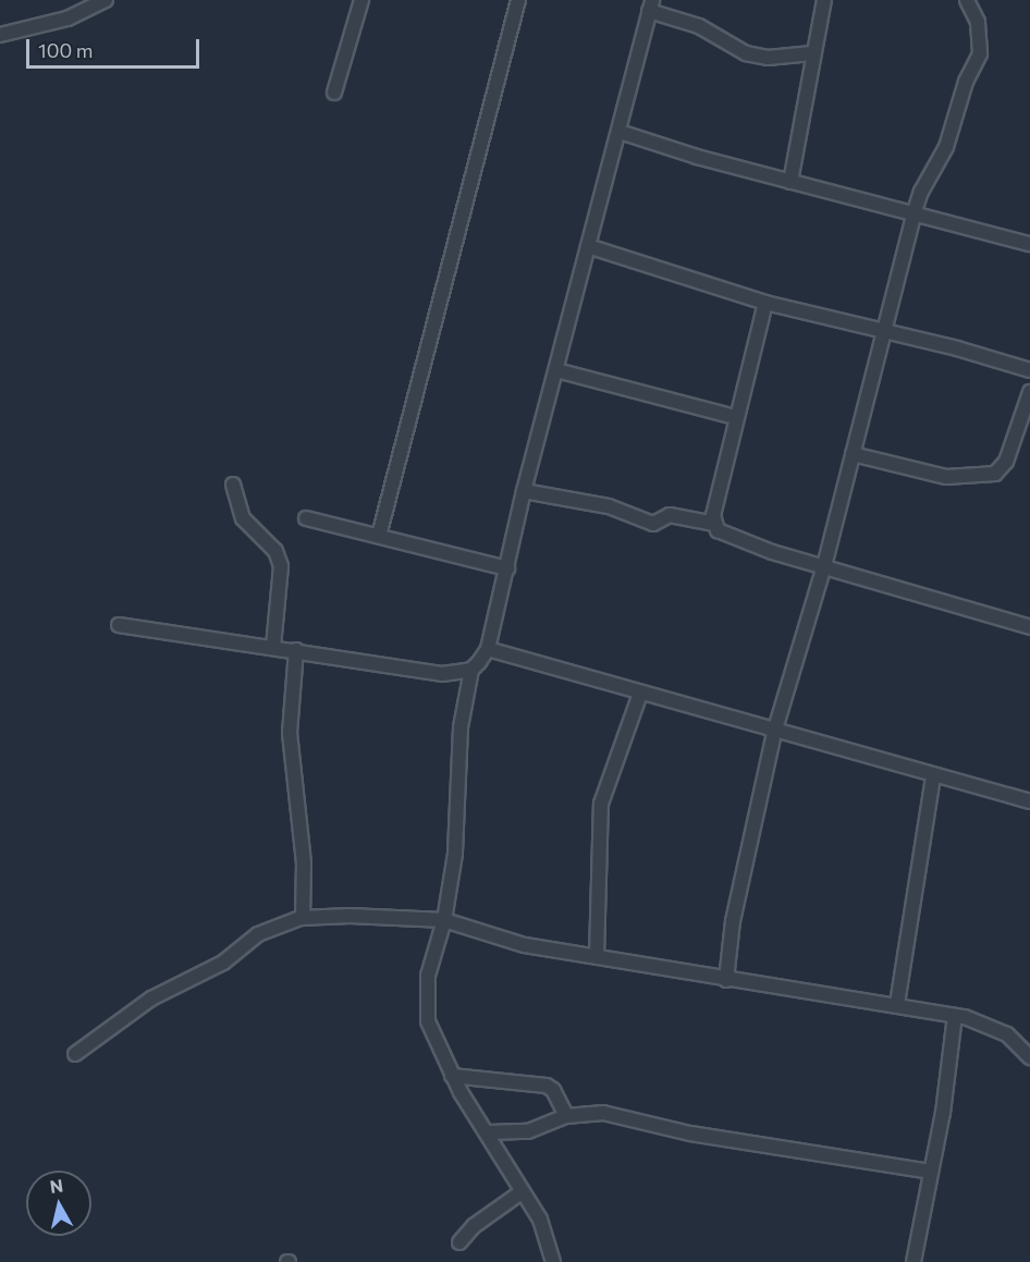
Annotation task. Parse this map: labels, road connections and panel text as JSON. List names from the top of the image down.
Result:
{
  "scale_bar": "100 m",
  "north": "top"
}
